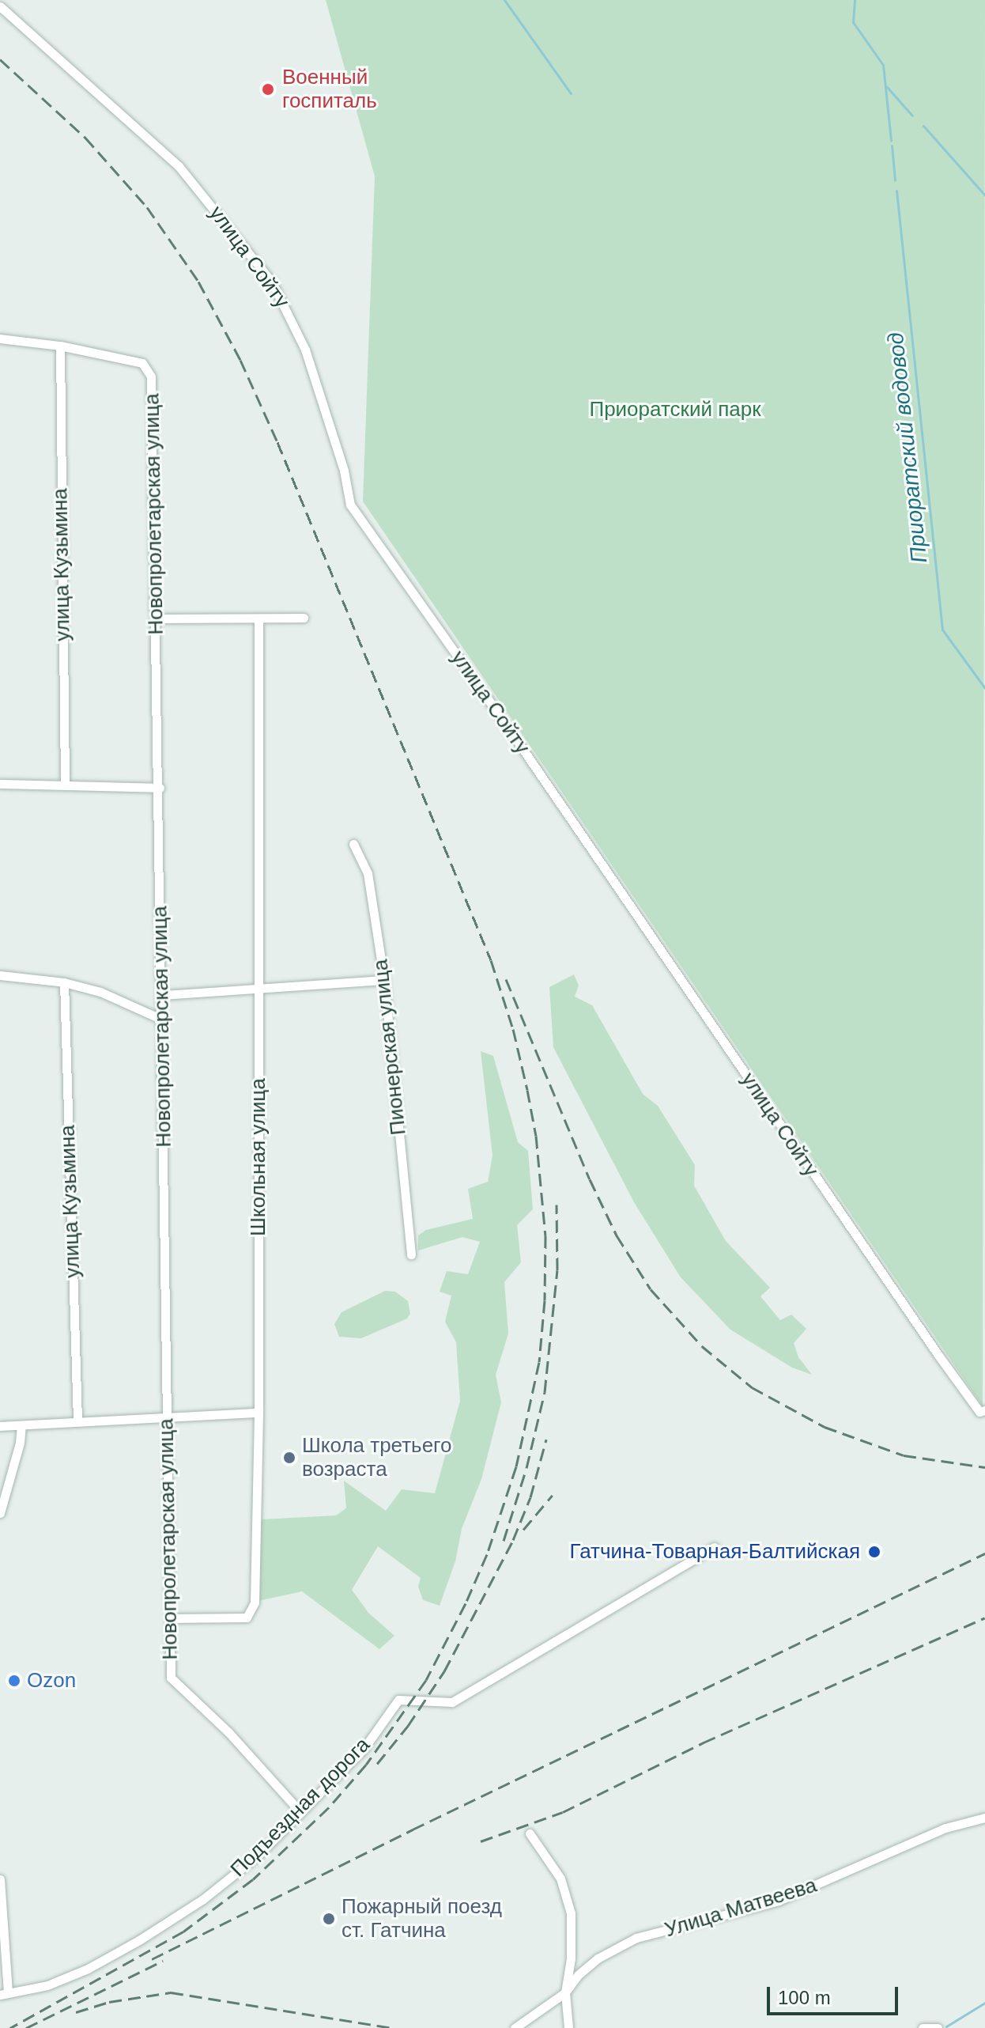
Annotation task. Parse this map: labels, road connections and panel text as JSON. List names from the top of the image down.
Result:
{
  "streets": {
    "street": [
      "улица Сойту",
      "Новопролетарская улица",
      "улица Кузьмина",
      "Пионерская улица",
      "Школьная улица",
      "Подъездная дорога",
      "Улица Матвеева"
    ]
  },
  "crossings": [
    ["Новопролетарская улица", "улица Кузьмина"],
    ["Новопролетарская улица", "Школьная улица"],
    ["Новопролетарская улица", "Подъездная дорога"]
  ],
  "water": ["Приоратский водовод"],
  "parks": ["Приоратский парк"],
  "places": [
    "Военный госпиталь",
    "Школа третьего возраста",
    "Гатчина-Товарная-Балтийская",
    "Ozon",
    "Пожарный поезд ст. Гатчина"
  ],
  "scale_bar": "100 m"
}
